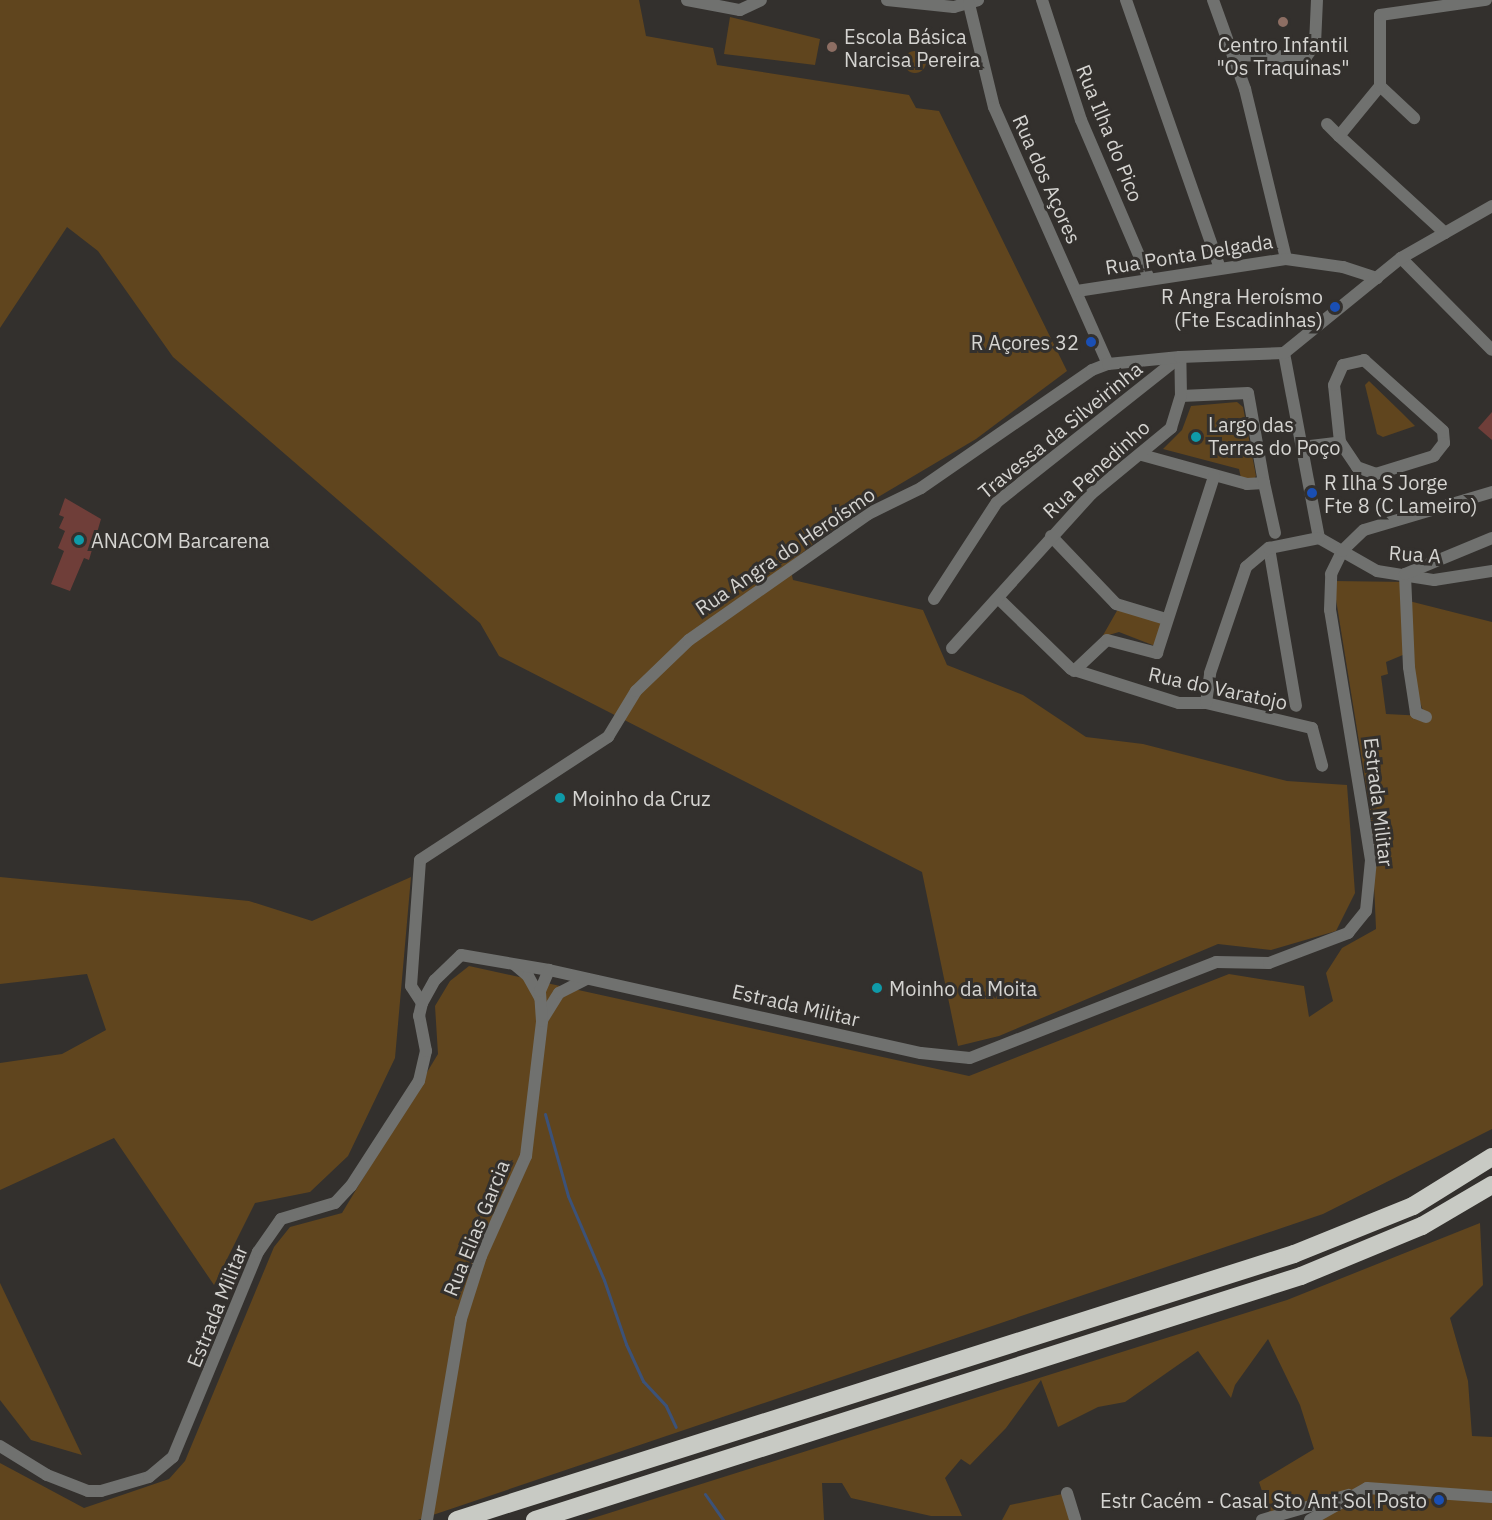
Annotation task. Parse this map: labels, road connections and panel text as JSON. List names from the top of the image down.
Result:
{
  "streets": {
    "street": [
      "Rua Ilha do Pico",
      "Rua dos Açores",
      "Rua Ponta Delgada",
      "Travessa da Silveirinha",
      "Rua Penedinho",
      "Rua Angra do Heroísmo",
      "Rua A",
      "Rua do Varatojo",
      "Estrada Militar",
      "Rua Elias Garcia"
    ]
  },
  "crossings": [
    ["Rua Ilha do Pico", "Rua Ponta Delgada"],
    ["Rua dos Açores", "Rua Ponta Delgada"],
    ["Rua dos Açores", "Rua Angra do Heroísmo"],
    ["Travessa da Silveirinha", "Rua Penedinho"],
    ["Travessa da Silveirinha", "Rua Angra do Heroísmo"],
    ["Rua Penedinho", "Rua Angra do Heroísmo"],
    ["Rua Penedinho", "Rua do Varatojo"],
    ["Rua Angra do Heroísmo", "Estrada Militar"],
    ["Rua A", "Estrada Militar"],
    ["Estrada Militar", "Rua Elias Garcia"]
  ],
  "places": [
    "Centro Infantil \"Os Traquinas\"",
    "Escola Básica Narcisa Pereira",
    "R Angra Heroísmo (Fte Escadinhas)",
    "R Açores 32",
    "Largo das Terras do Poço",
    "R Ilha S Jorge Fte 8 (C Lameiro)",
    "ANACOM Barcarena",
    "Moinho da Cruz",
    "Moinho da Moita",
    "Estr Cacém - Casal Sto Ant Sol Posto"
  ]
}
